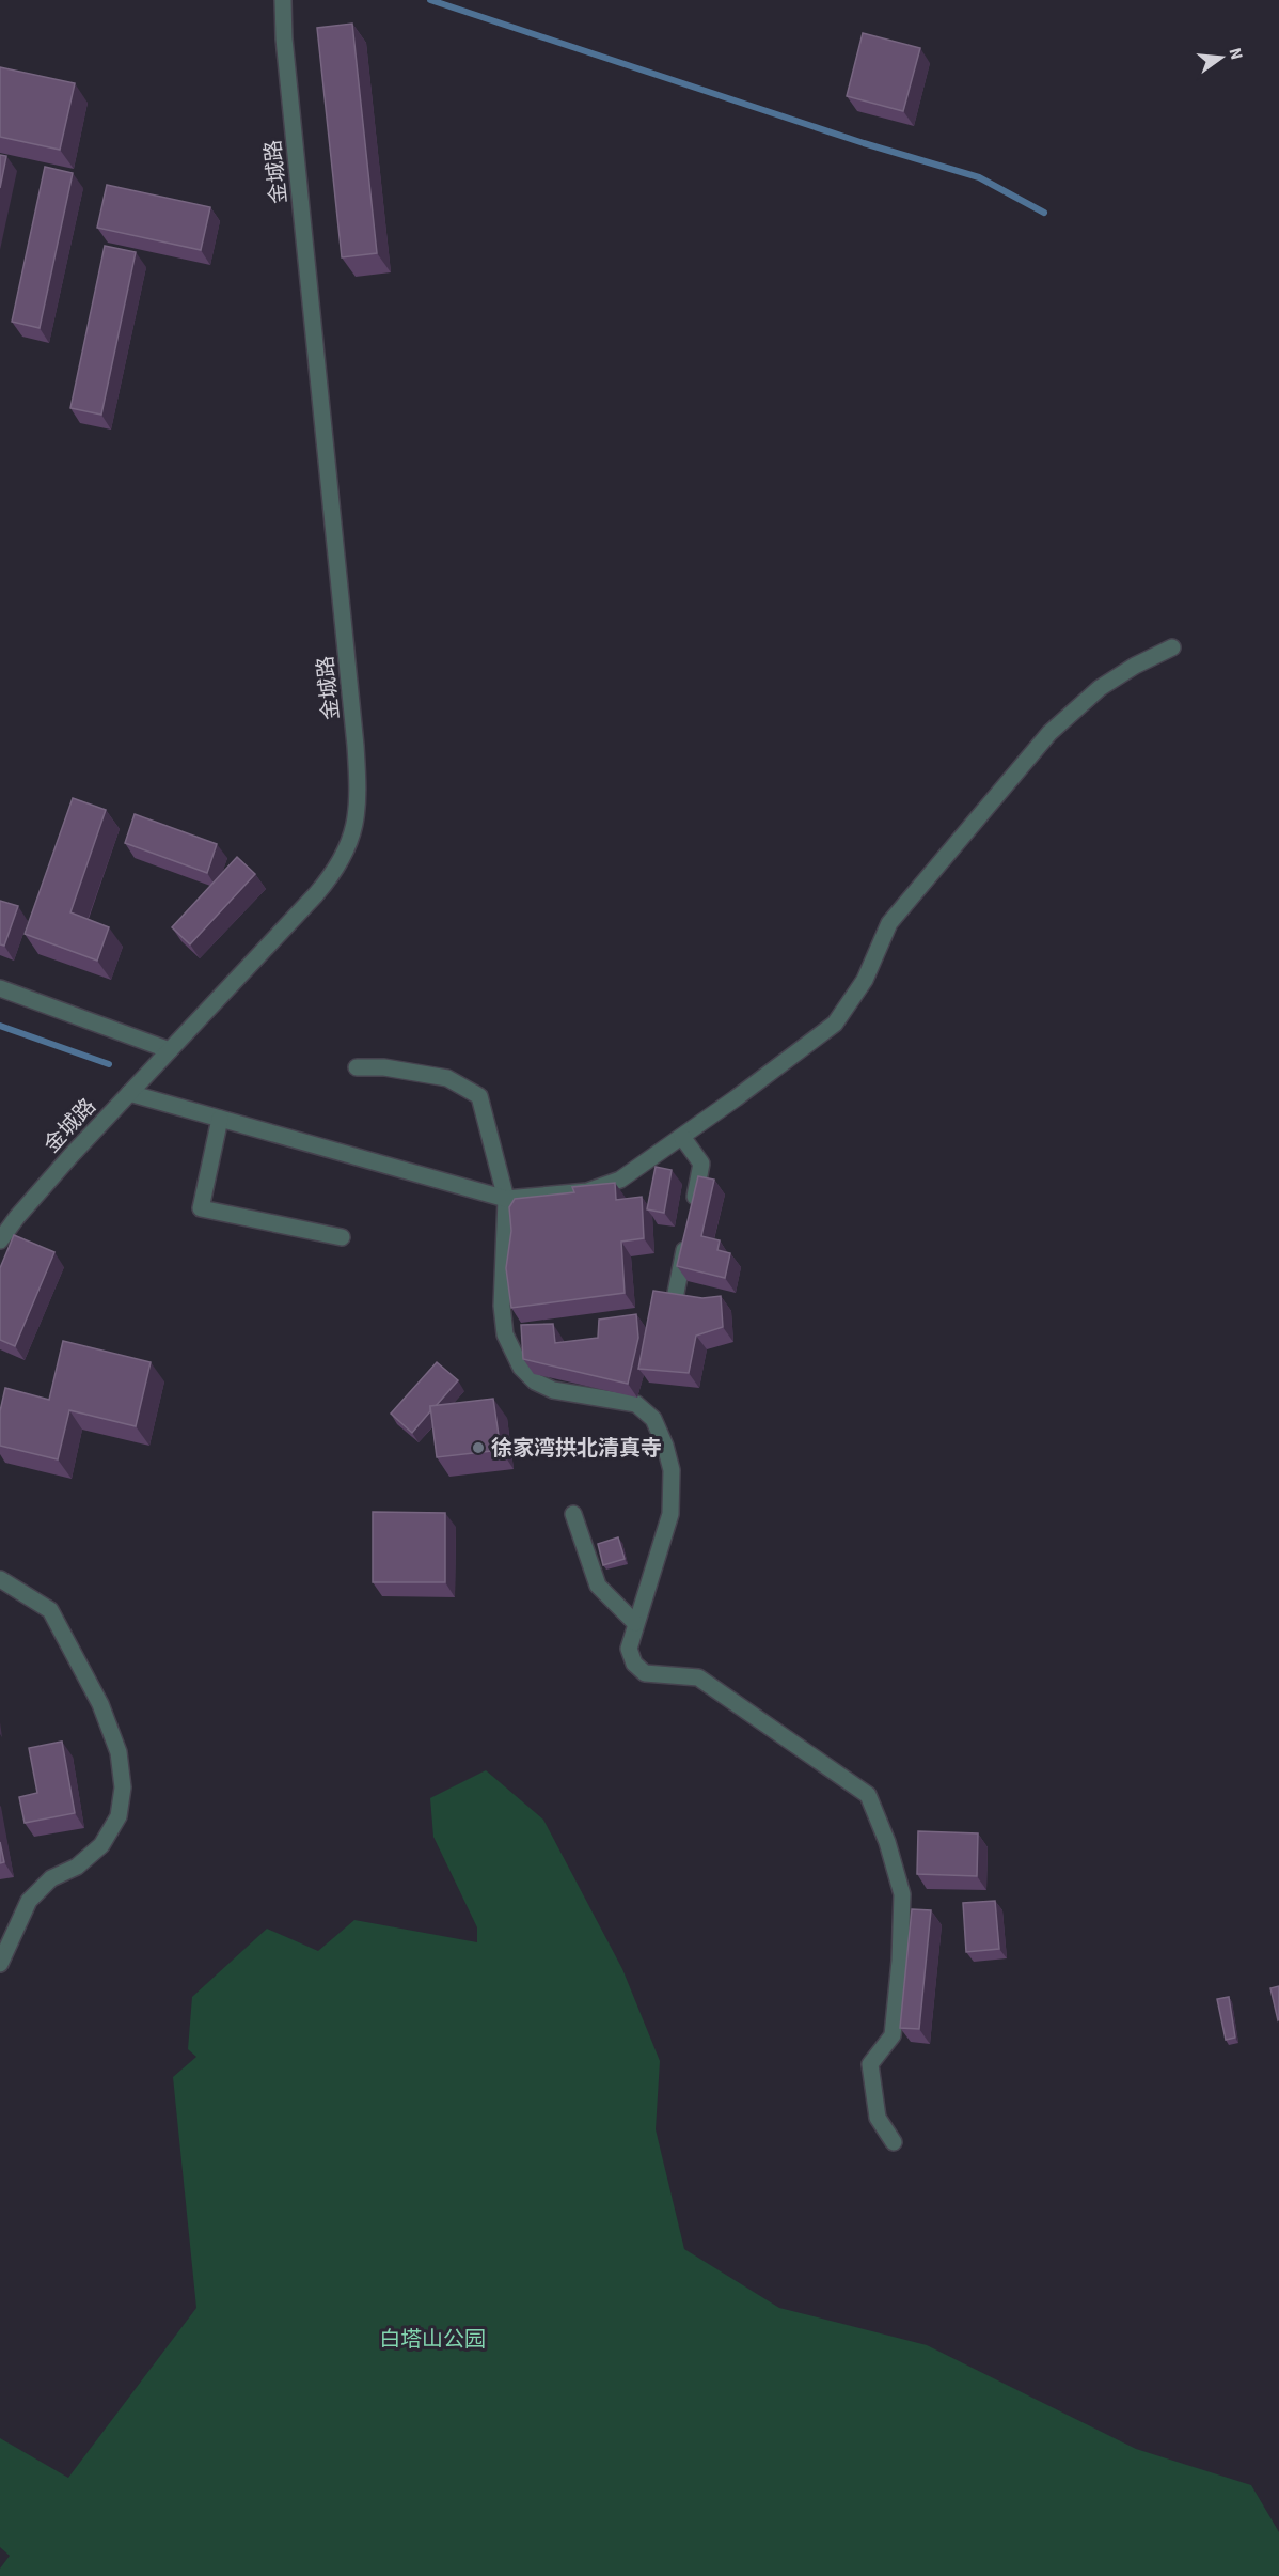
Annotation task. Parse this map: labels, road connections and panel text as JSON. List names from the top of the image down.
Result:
{
  "streets": {
    "street": ["金城路"]
  },
  "parks": ["白塔山公园"],
  "places": ["徐家湾拱北清真寺"],
  "north": "right"
}
